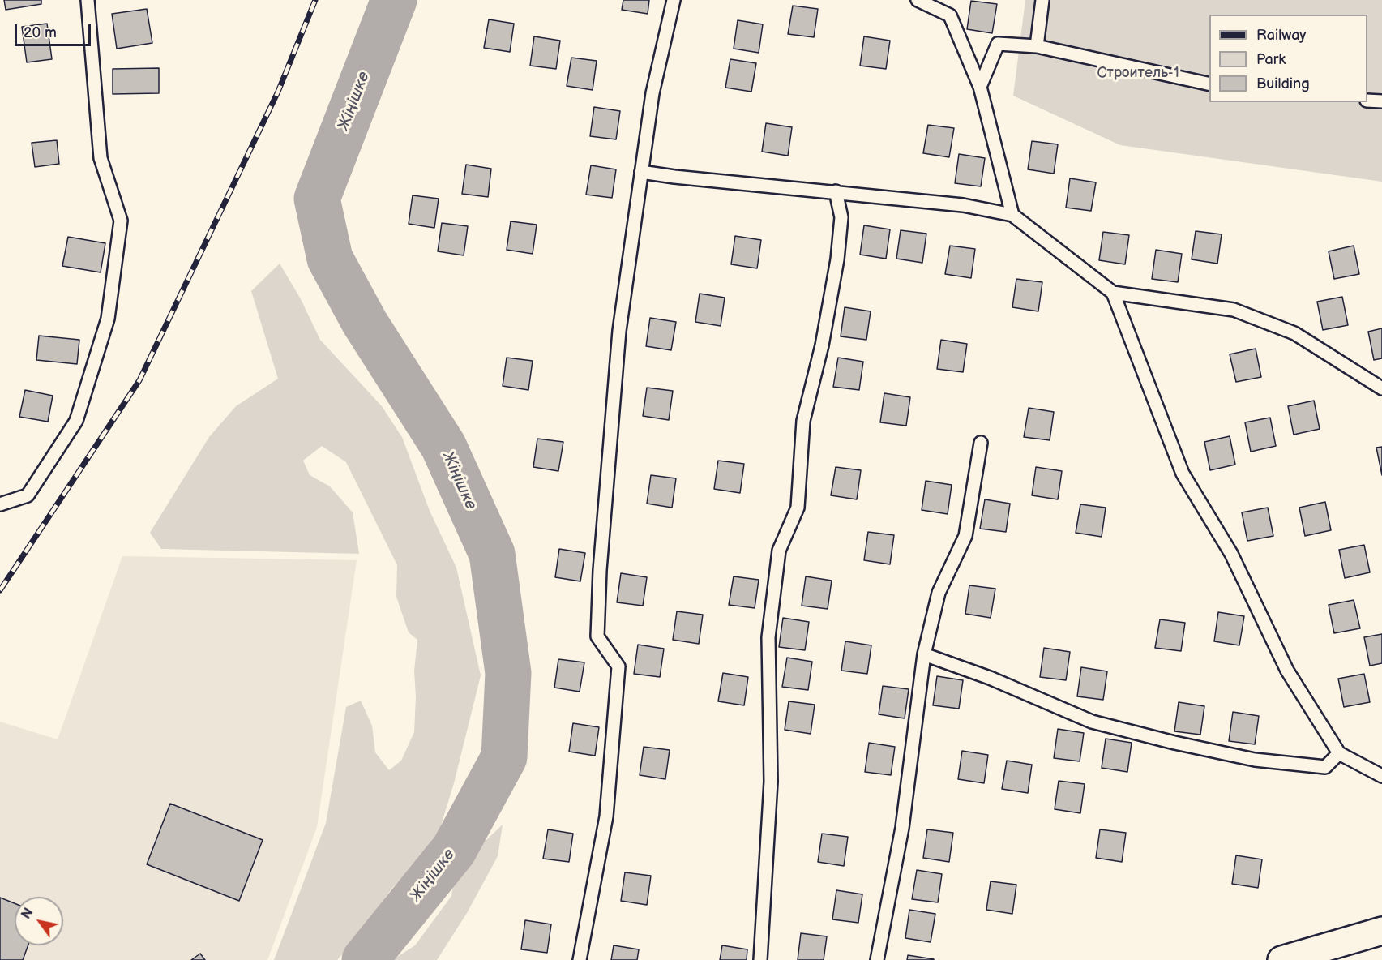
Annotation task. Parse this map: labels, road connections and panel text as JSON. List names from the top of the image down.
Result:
{
  "water": ["Жіңішке"],
  "parks": ["Строитель-1"],
  "legend": ["Railway", "Park", "Building"],
  "scale_bar": "20 m",
  "north": "top left"
}
